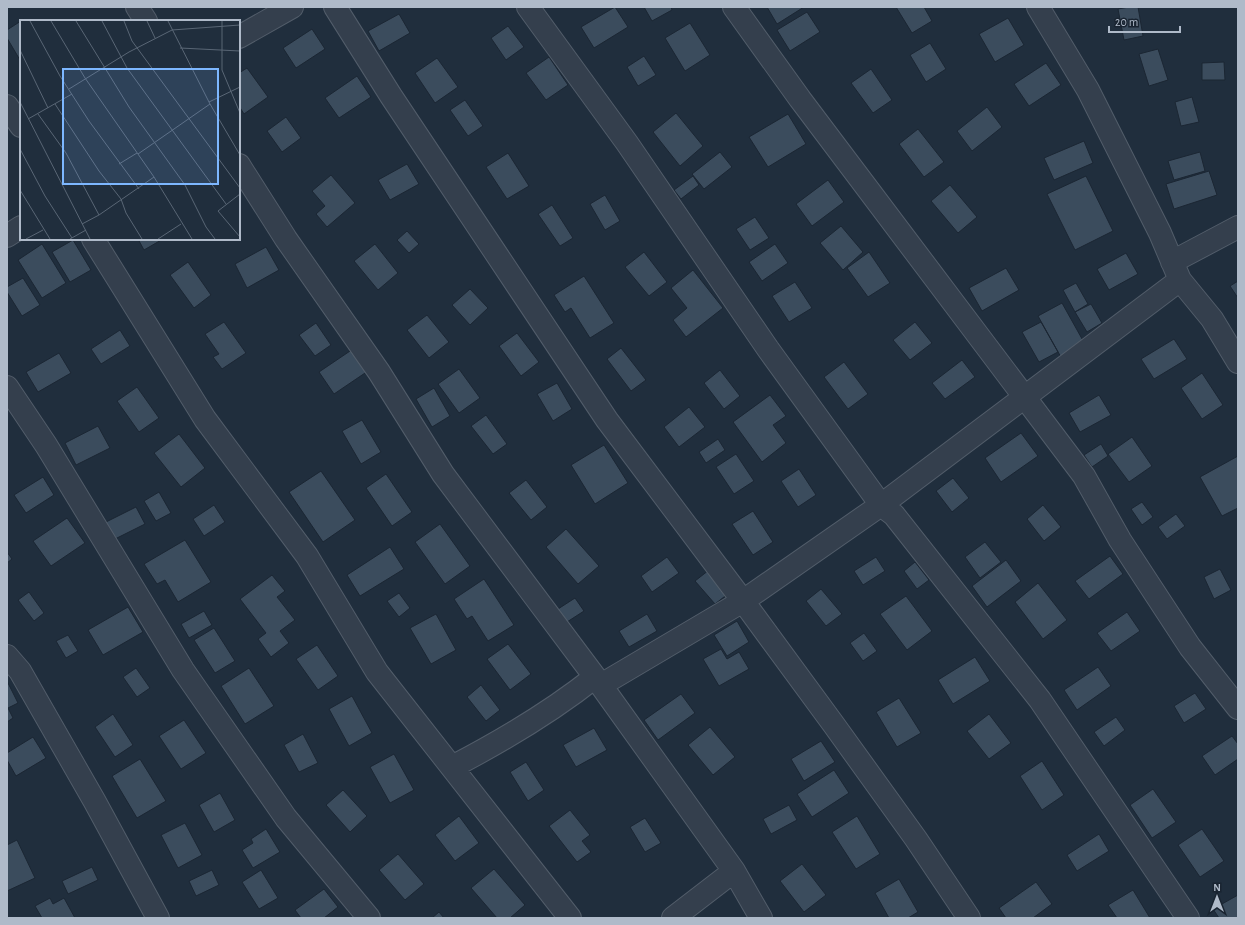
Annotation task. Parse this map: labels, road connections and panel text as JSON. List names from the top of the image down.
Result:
{
  "scale_bar": "20 m",
  "north": "top"
}
